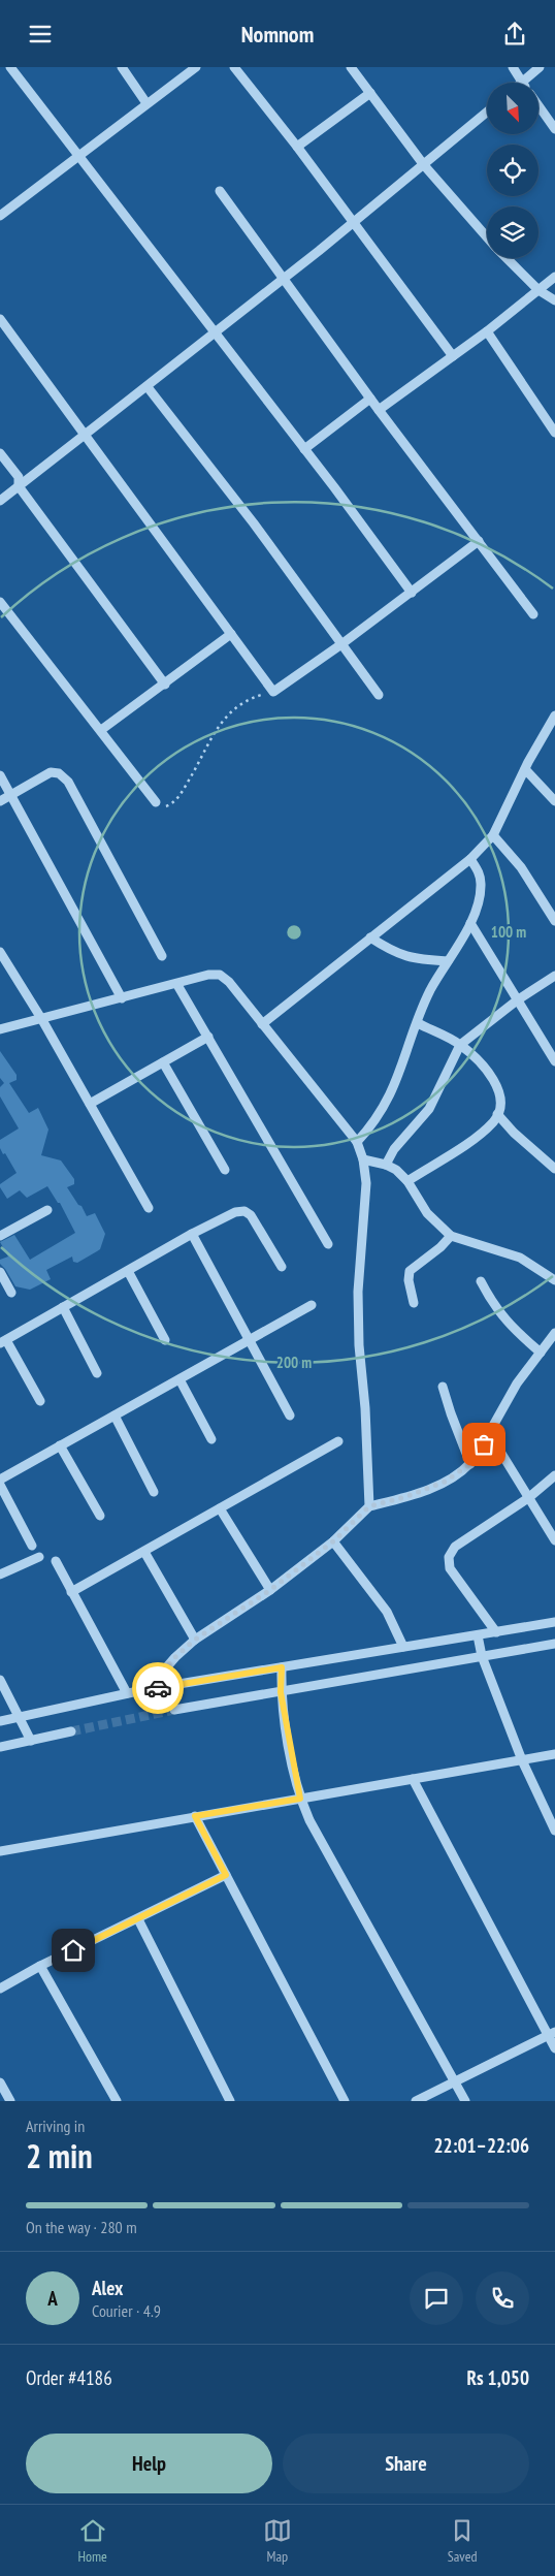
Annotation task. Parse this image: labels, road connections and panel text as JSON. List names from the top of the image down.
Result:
{
  "north": "bottom right",
  "page": {
    "header": "Nomnom",
    "heading": ["2 min", "Arriving in", "22:01–22:06"],
    "panel": [
      "Alex",
      "Courier · 4.9",
      "Order #4186",
      "Rs 1,050"
    ],
    "bar": "On the way · 280 m",
    "round": "A",
    "buttons": ["Help", "Share"],
    "tabs": ["Home", "Map", "Saved"]
  },
  "rings": ["100 m", "200 m"]
}
